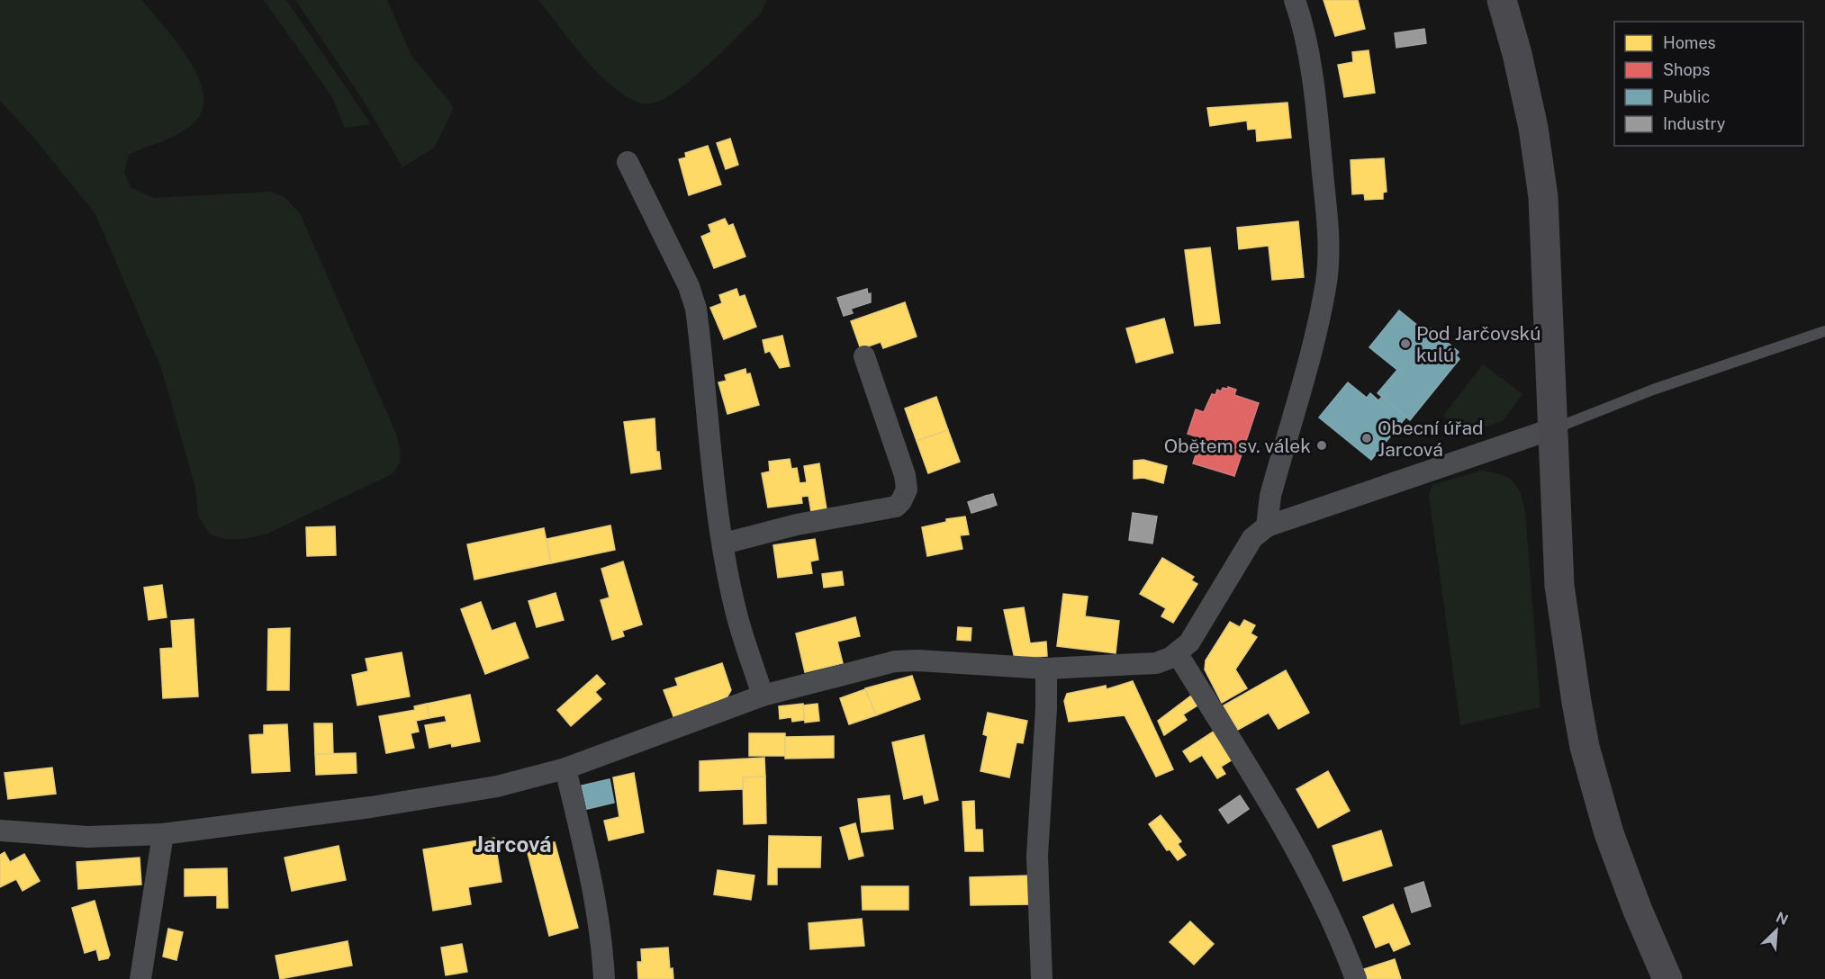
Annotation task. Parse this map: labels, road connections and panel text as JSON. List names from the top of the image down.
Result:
{
  "districts": ["Jarcová"],
  "places": ["Pod Jarčovskú kulú", "Obecní úřad Jarcová", "Obětem sv. válek"],
  "legend": [
    "Homes",
    "Shops",
    "Public",
    "Industry"
  ],
  "north": "top right"
}
